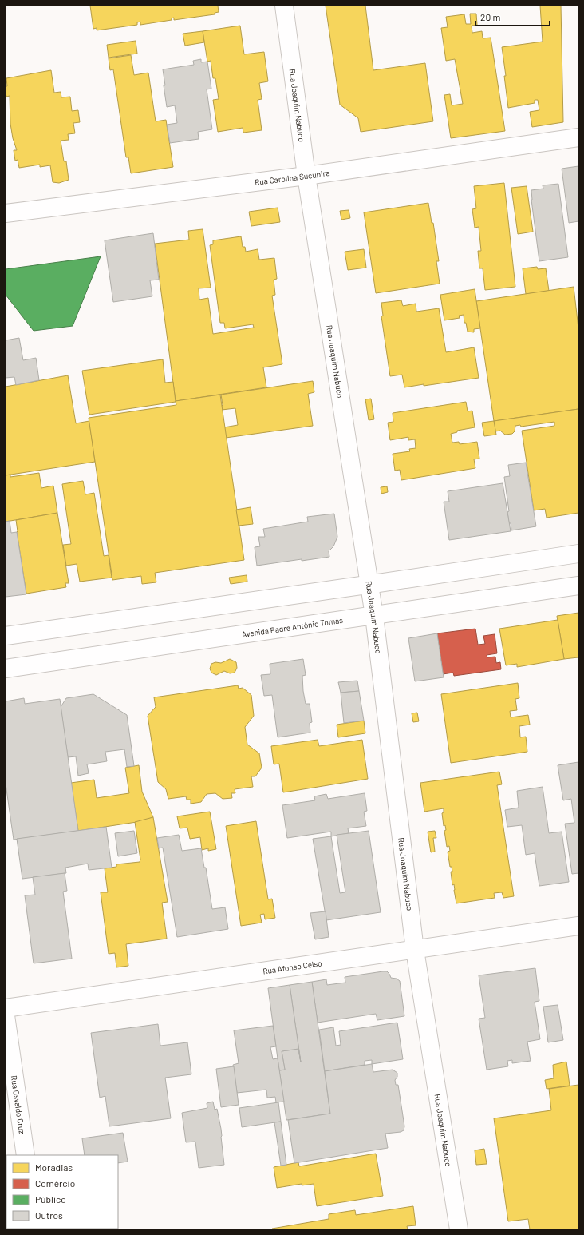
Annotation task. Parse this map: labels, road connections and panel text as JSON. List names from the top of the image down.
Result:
{
  "streets": {
    "street": [
      "Rua Joaquim Nabuco",
      "Rua Carolina Sucupira",
      "Avenida Padre Antônio Tomás",
      "Rua Afonso Celso",
      "Rua Osvaldo Cruz"
    ]
  },
  "crossings": [
    ["Rua Joaquim Nabuco", "Rua Carolina Sucupira"],
    ["Rua Joaquim Nabuco", "Avenida Padre Antônio Tomás"],
    ["Rua Joaquim Nabuco", "Rua Afonso Celso"]
  ],
  "legend": [
    "Moradias",
    "Comércio",
    "Público",
    "Outros"
  ],
  "scale_bar": "20 m"
}
